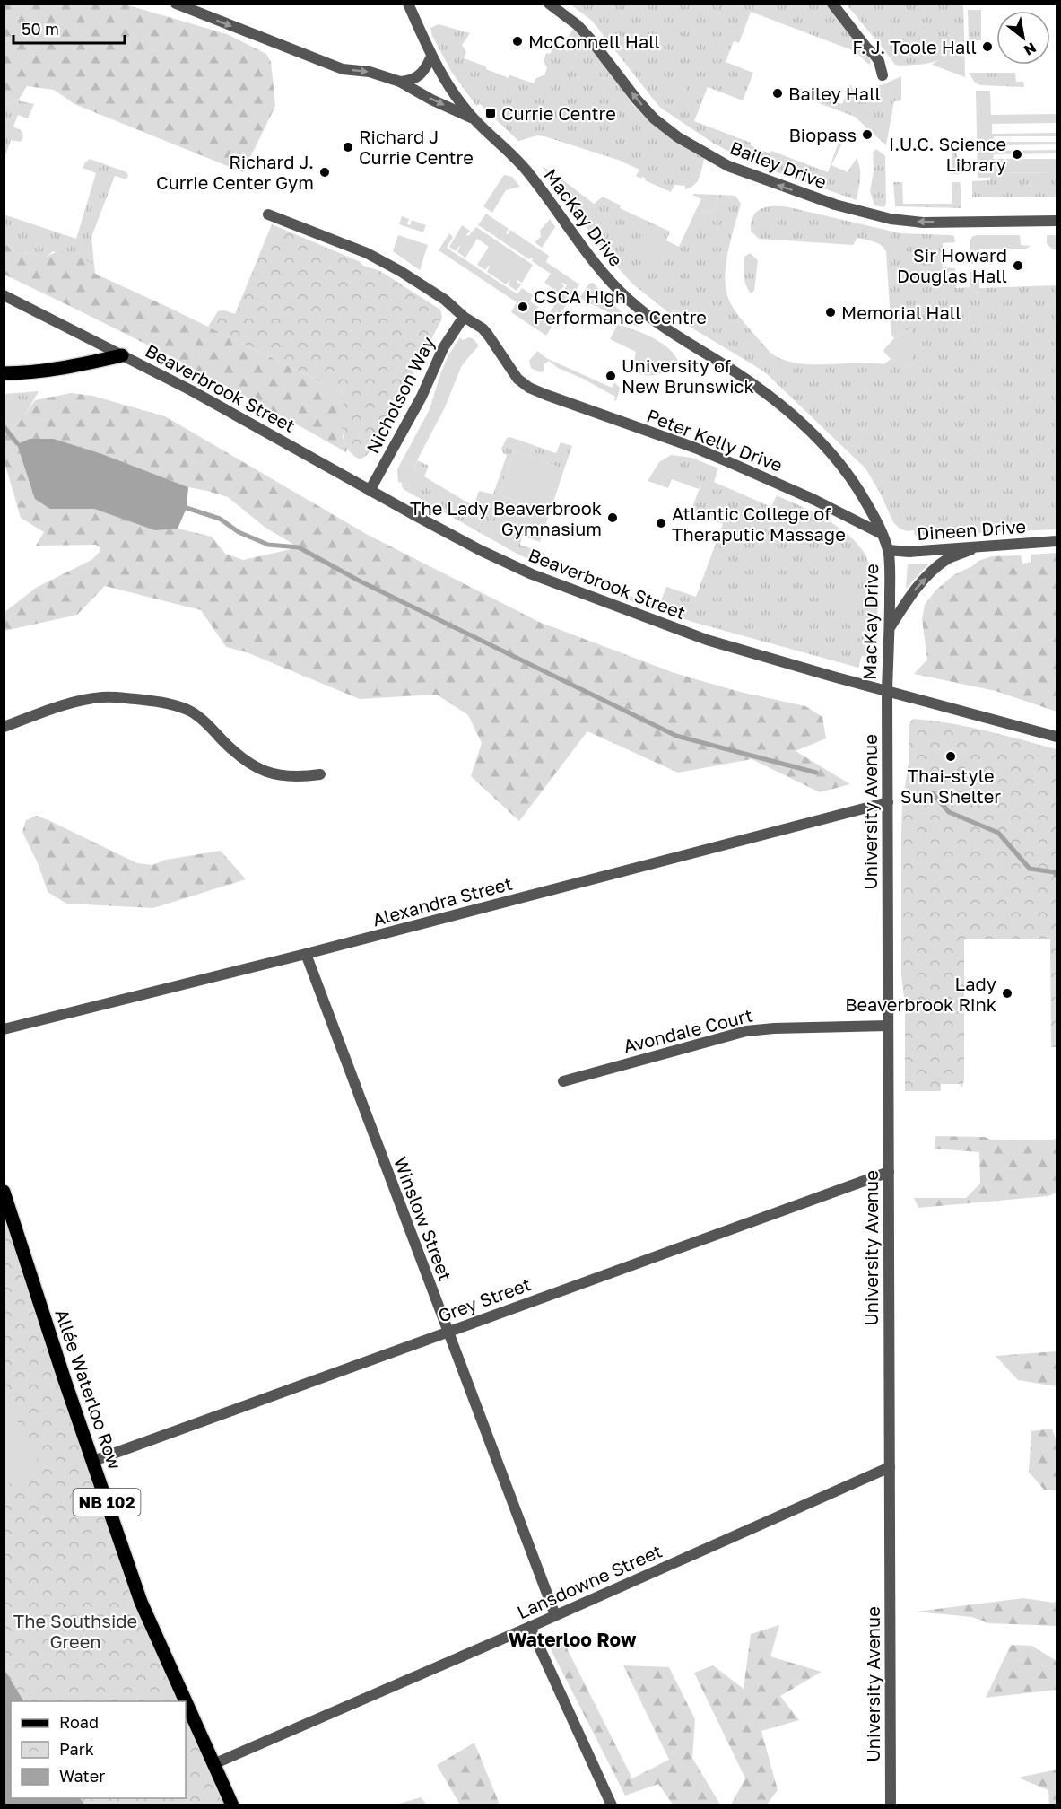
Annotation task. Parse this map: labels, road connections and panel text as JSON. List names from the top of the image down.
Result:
{
  "streets": {
    "main road": ["Allée Waterloo Row", "NB 102"],
    "street": [
      "Bailey Drive",
      "MacKay Drive",
      "Beaverbrook Street",
      "Nicholson Way",
      "Peter Kelly Drive",
      "Dineen Drive",
      "University Avenue",
      "Alexandra Street",
      "Avondale Court",
      "Winslow Street",
      "Grey Street",
      "Lansdowne Street"
    ]
  },
  "crossings": [
    ["MacKay Drive", "Beaverbrook Street"],
    ["MacKay Drive", "Peter Kelly Drive"],
    ["MacKay Drive", "Dineen Drive"],
    ["MacKay Drive", "University Avenue"],
    ["Beaverbrook Street", "Nicholson Way"],
    ["Beaverbrook Street", "University Avenue"],
    ["Nicholson Way", "Peter Kelly Drive"],
    ["University Avenue", "Alexandra Street"],
    ["University Avenue", "Avondale Court"],
    ["University Avenue", "Grey Street"],
    ["University Avenue", "Lansdowne Street"],
    ["Alexandra Street", "Winslow Street"],
    ["Winslow Street", "Grey Street"],
    ["Winslow Street", "Lansdowne Street"],
    ["Grey Street", "Allée Waterloo Row"],
    ["Allée Waterloo Row", "Lansdowne Street"]
  ],
  "one_way": ["Bailey Drive"],
  "districts": ["Waterloo Row"],
  "parks": ["The Southside Green"],
  "places": {
    "other": [
      "McConnell Hall",
      "F. J. Toole Hall",
      "Bailey Hall",
      "Biopass",
      "Richard J Currie Centre",
      "I.U.C. Science Library",
      "Richard J. Currie Center Gym",
      "Sir Howard Douglas Hall",
      "CSCA High Performance Centre",
      "Memorial Hall",
      "University of New Brunswick",
      "The Lady Beaverbrook Gymnasium",
      "Atlantic College of Theraputic Massage",
      "Thai-style Sun Shelter",
      "Lady Beaverbrook Rink"
    ],
    "transit": ["Currie Centre"]
  },
  "legend": ["Road", "Park", "Water"],
  "scale_bar": "50 m",
  "north": "bottom right"
}
